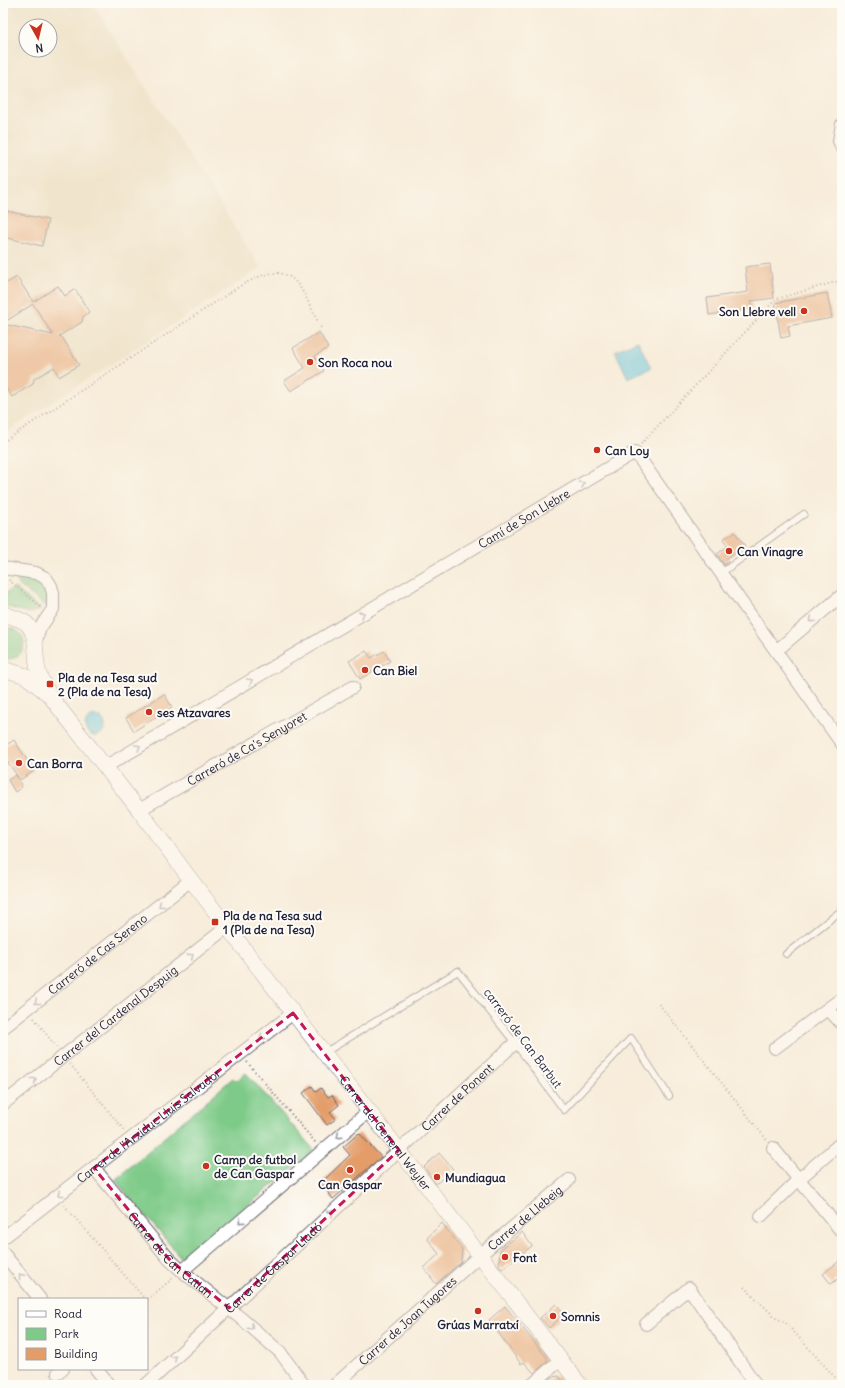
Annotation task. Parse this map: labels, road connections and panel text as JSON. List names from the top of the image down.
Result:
{
  "streets": {
    "street": [
      "Camí de Son Llebre",
      "Carreró de Ca's Senyoret",
      "Carreró de Cas Sereno",
      "Carrer del Cardenal Despuig",
      "Carrer de Ponent",
      "Carrer de l'Arxiduc Lluis Salvador",
      "Carrer del General Weyler",
      "Carrer de Llebeig",
      "Carrer de Can Catlari",
      "Carrer de Gaspar Lladó",
      "Carrer de Joan Tugores"
    ],
    "lane": ["carreró de Can Barbut"]
  },
  "crossings": [
    ["Camí de Son Llebre", "Carrer del General Weyler"],
    ["Carreró de Ca's Senyoret", "Carrer del General Weyler"],
    ["Carreró de Cas Sereno", "Carrer del General Weyler"],
    ["Carrer del Cardenal Despuig", "Carrer del General Weyler"],
    ["carreró de Can Barbut", "Carrer de Ponent"],
    ["carreró de Can Barbut", "Carrer del General Weyler"],
    ["Carrer de Ponent", "Carrer del General Weyler"],
    ["Carrer de Ponent", "Carrer de Gaspar Lladó"],
    ["Carrer de l'Arxiduc Lluis Salvador", "Carrer del General Weyler"],
    ["Carrer de l'Arxiduc Lluis Salvador", "Carrer de Can Catlari"],
    ["Carrer del General Weyler", "Carrer de Llebeig"],
    ["Carrer del General Weyler", "Carrer de Gaspar Lladó"],
    ["Carrer del General Weyler", "Carrer de Joan Tugores"],
    ["Carrer de Llebeig", "Carrer de Joan Tugores"],
    ["Carrer de Can Catlari", "Carrer de Gaspar Lladó"]
  ],
  "one_way": [
    "Camí de Son Llebre",
    "Carreró de Cas Sereno",
    "Carrer del Cardenal Despuig",
    "Carrer de Can Catlari"
  ],
  "places": {
    "other": [
      "Son Llebre vell",
      "Son Roca nou",
      "Can Loy",
      "Can Vinagre",
      "Can Biel",
      "ses Atzavares",
      "Can Borra",
      "Camp de futbol de Can Gaspar",
      "Can Gaspar",
      "Mundiagua",
      "Font",
      "Grúas Marratxí",
      "Somnis"
    ],
    "transit": ["Pla de na Tesa sud 2 (Pla de na Tesa)", "Pla de na Tesa sud 1 (Pla de na Tesa)"]
  },
  "legend": ["Road", "Park", "Building"],
  "north": "bottom"
}
